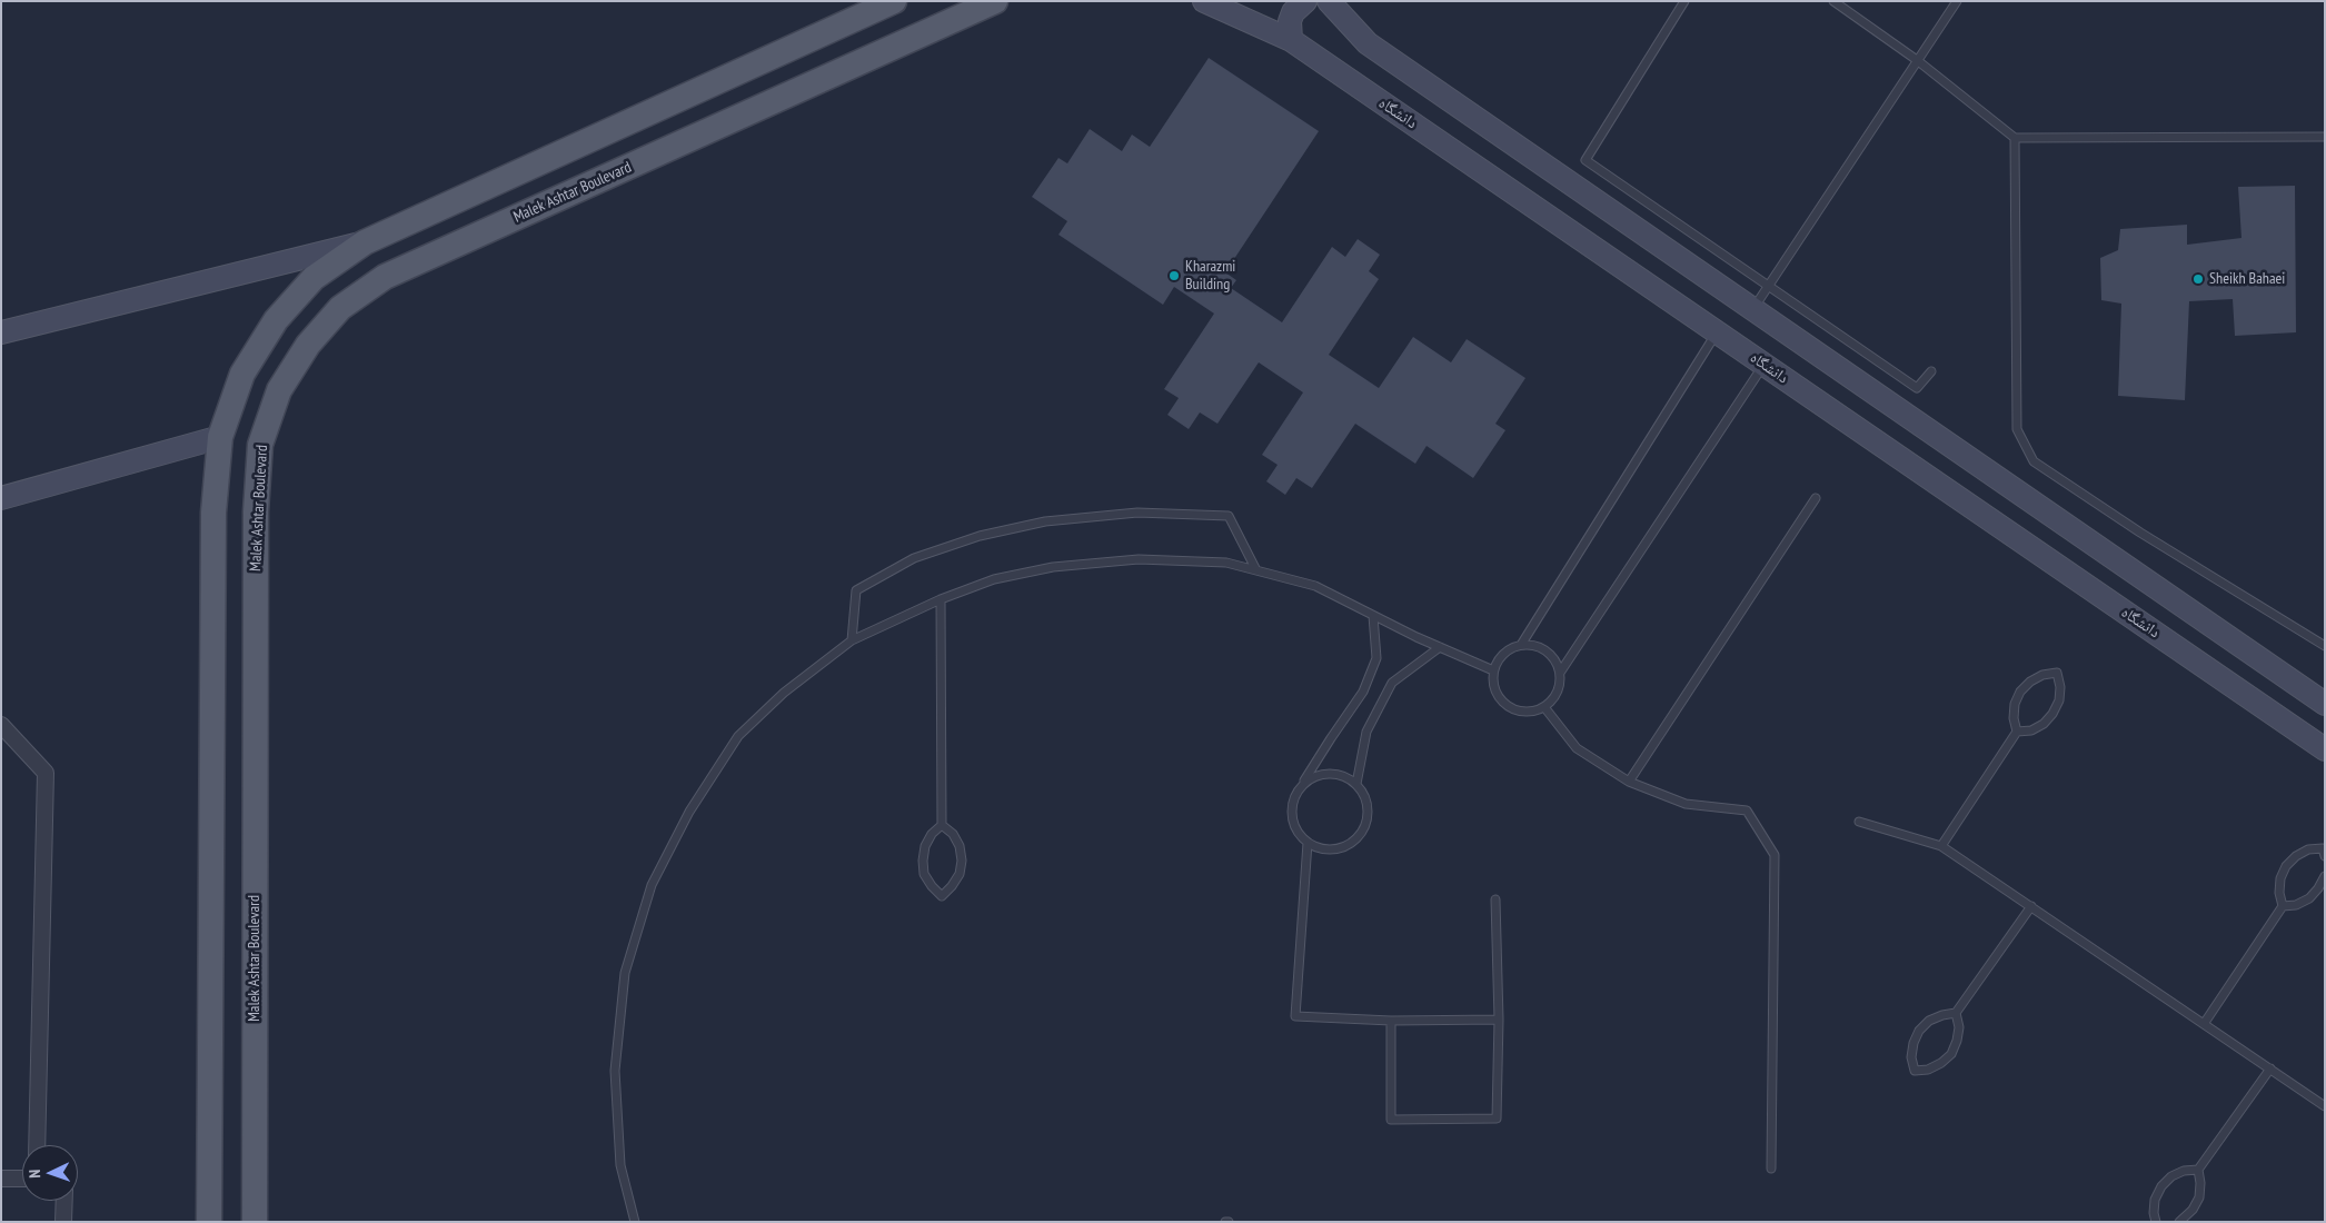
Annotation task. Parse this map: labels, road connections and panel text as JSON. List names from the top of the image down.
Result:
{
  "streets": {
    "main road": ["دانشگاه", "Malek Ashtar Boulevard"]
  },
  "places": ["Kharazmi Building", "Sheikh Bahaei"],
  "north": "left"
}
